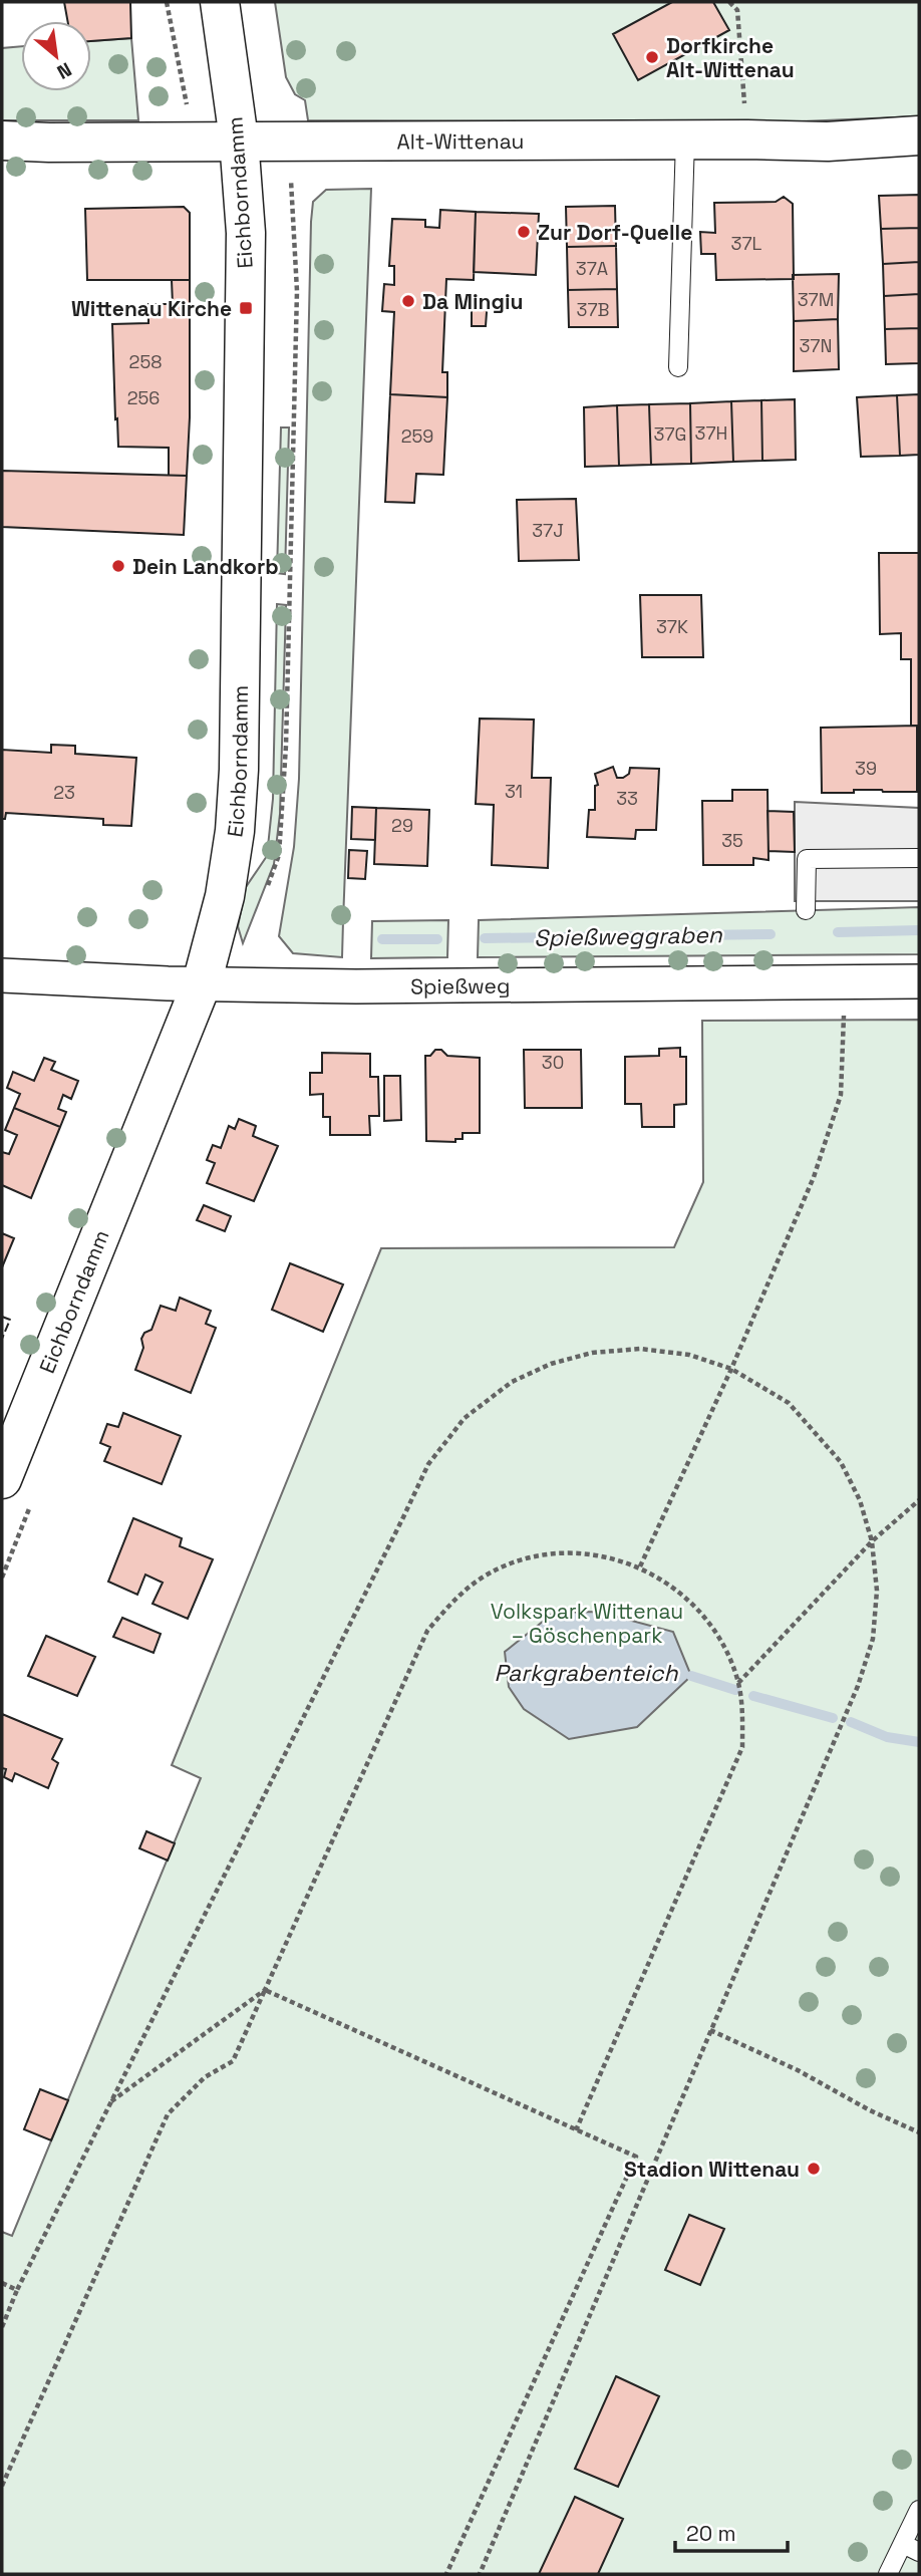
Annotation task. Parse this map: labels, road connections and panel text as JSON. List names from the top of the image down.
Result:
{
  "streets": {
    "main road": ["Alt-Wittenau", "Eichborndamm"],
    "street": ["Spießweg"]
  },
  "crossings": [
    ["Alt-Wittenau", "Eichborndamm"],
    ["Eichborndamm", "Spießweg"]
  ],
  "water": ["Spießweggraben", "Parkgrabenteich"],
  "parks": ["Volkspark Wittenau – Göschenpark"],
  "places": {
    "other": [
      "Dorfkirche Alt-Wittenau",
      "Zur Dorf-Quelle",
      "Da Mingiu",
      "Dein Landkorb",
      "Stadion Wittenau"
    ],
    "transit": ["Wittenau Kirche"]
  },
  "house_numbers": [
    "37L",
    "37A",
    "37M",
    "37B",
    "37N",
    "258",
    "256",
    "37H",
    "37G",
    "259",
    "37J",
    "37K",
    "39",
    "31",
    "23",
    "33",
    "29",
    "35",
    "30"
  ],
  "scale_bar": "20 m",
  "north": "bottom right"
}
